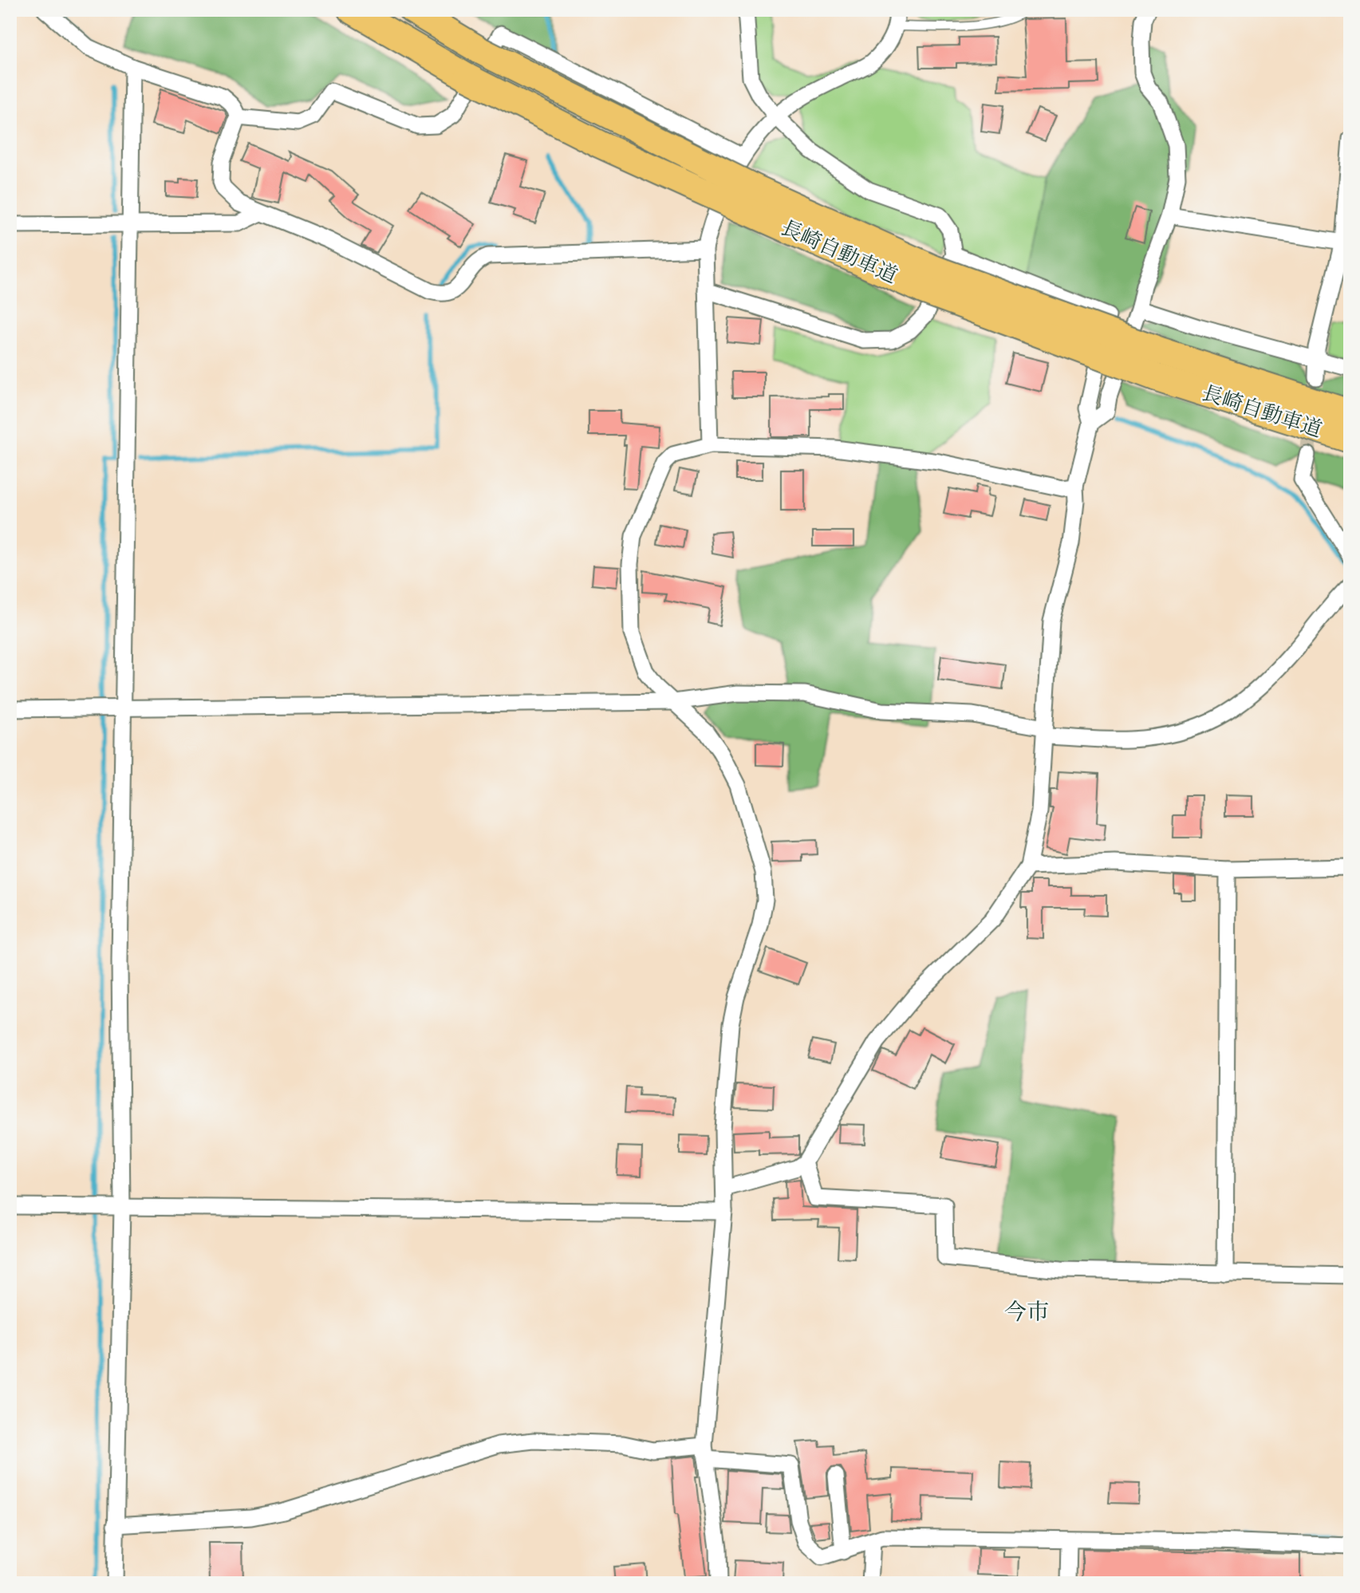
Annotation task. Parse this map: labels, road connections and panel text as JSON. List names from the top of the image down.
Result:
{
  "streets": {
    "highway": ["長崎自動車道"]
  },
  "districts": ["今市"]
}
